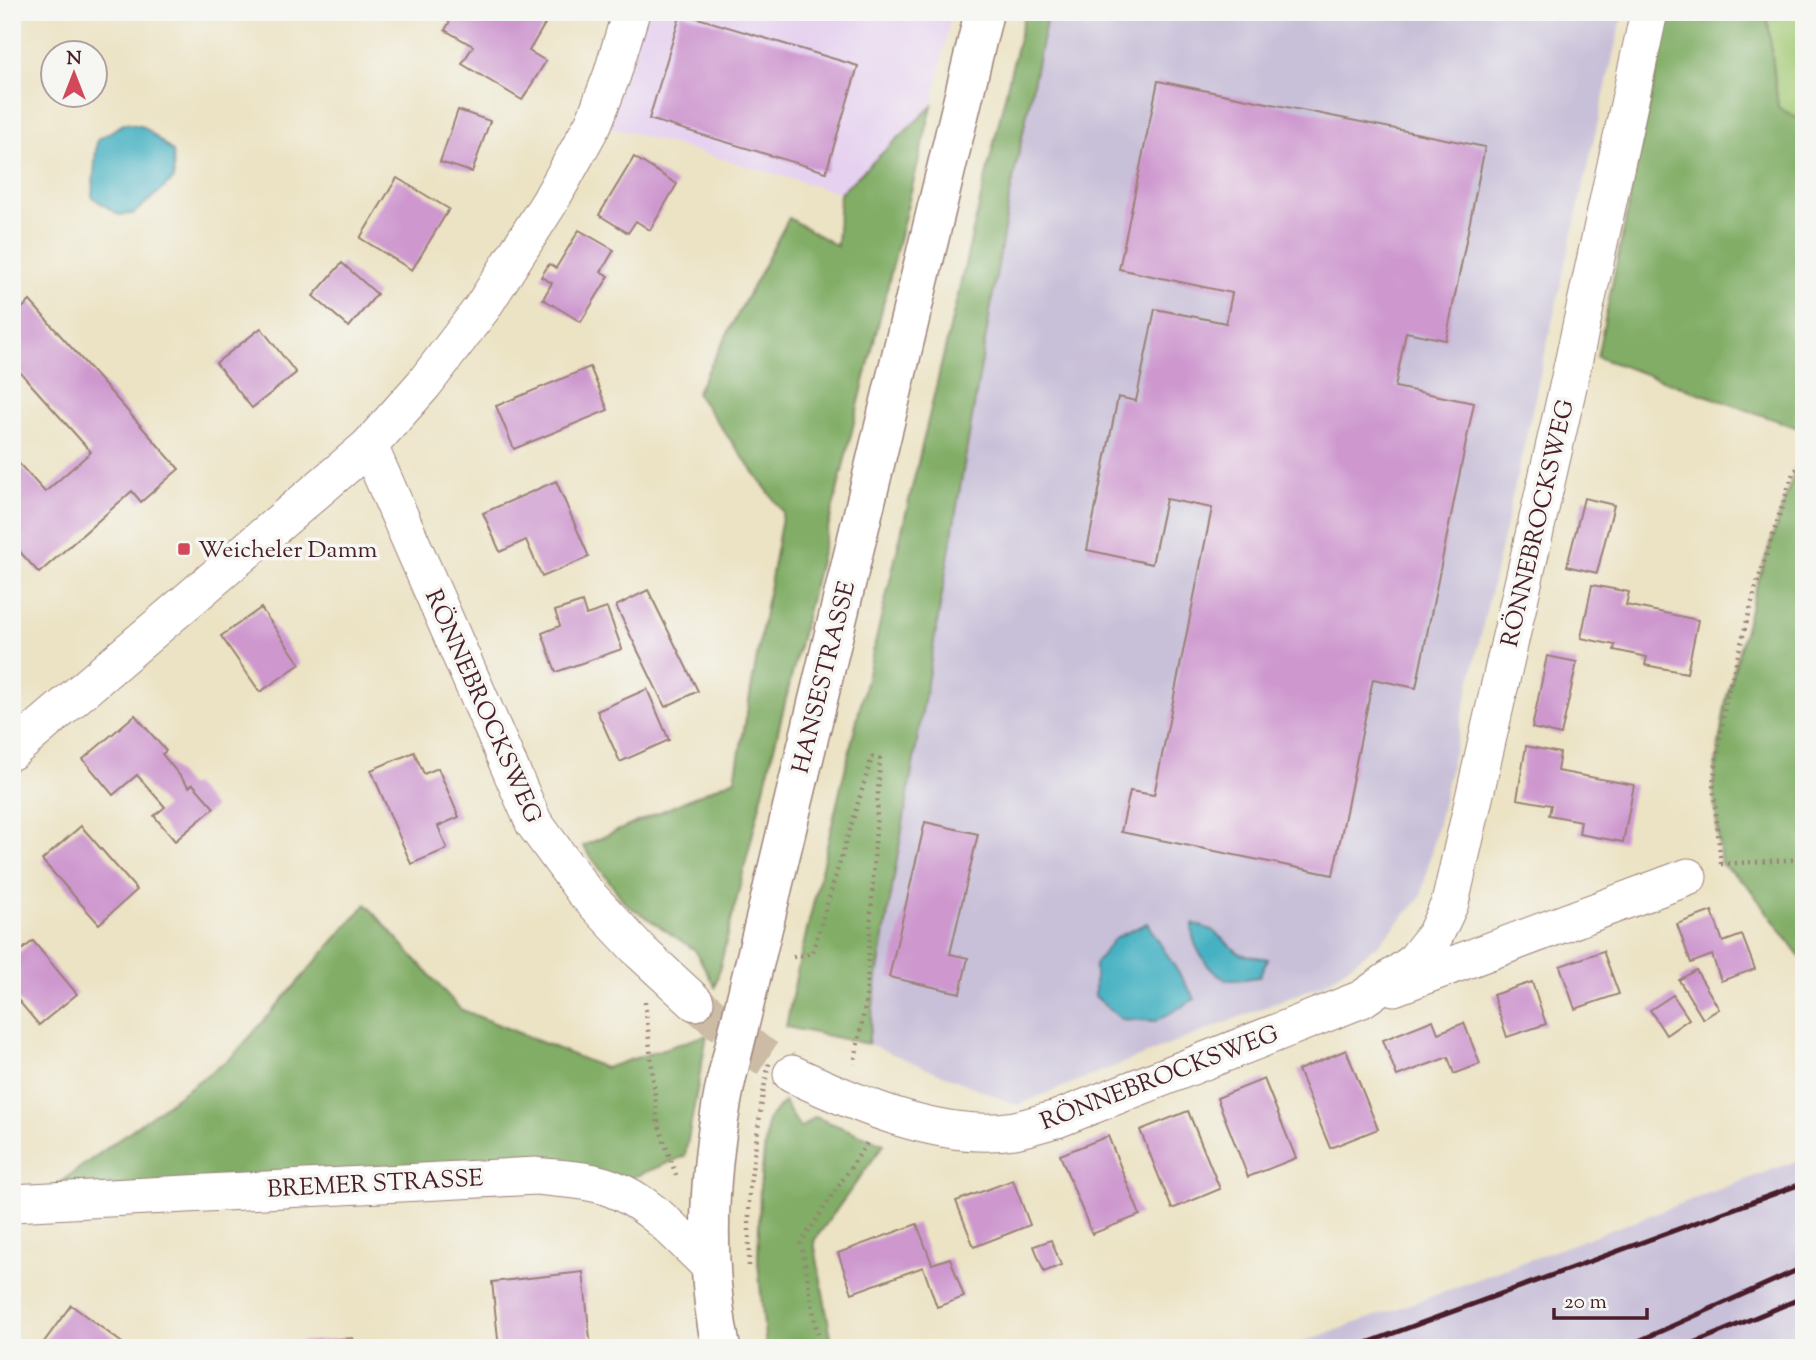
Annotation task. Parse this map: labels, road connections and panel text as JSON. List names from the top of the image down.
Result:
{
  "streets": {
    "main road": ["HANSESTRASSE"],
    "street": ["RÖNNEBROCKSWEG", "BREMER STRASSE"]
  },
  "crossings": [
    ["HANSESTRASSE", "BREMER STRASSE"]
  ],
  "places": {
    "transit": ["Weicheler Damm"]
  },
  "scale_bar": "20 m",
  "north": "top"
}
